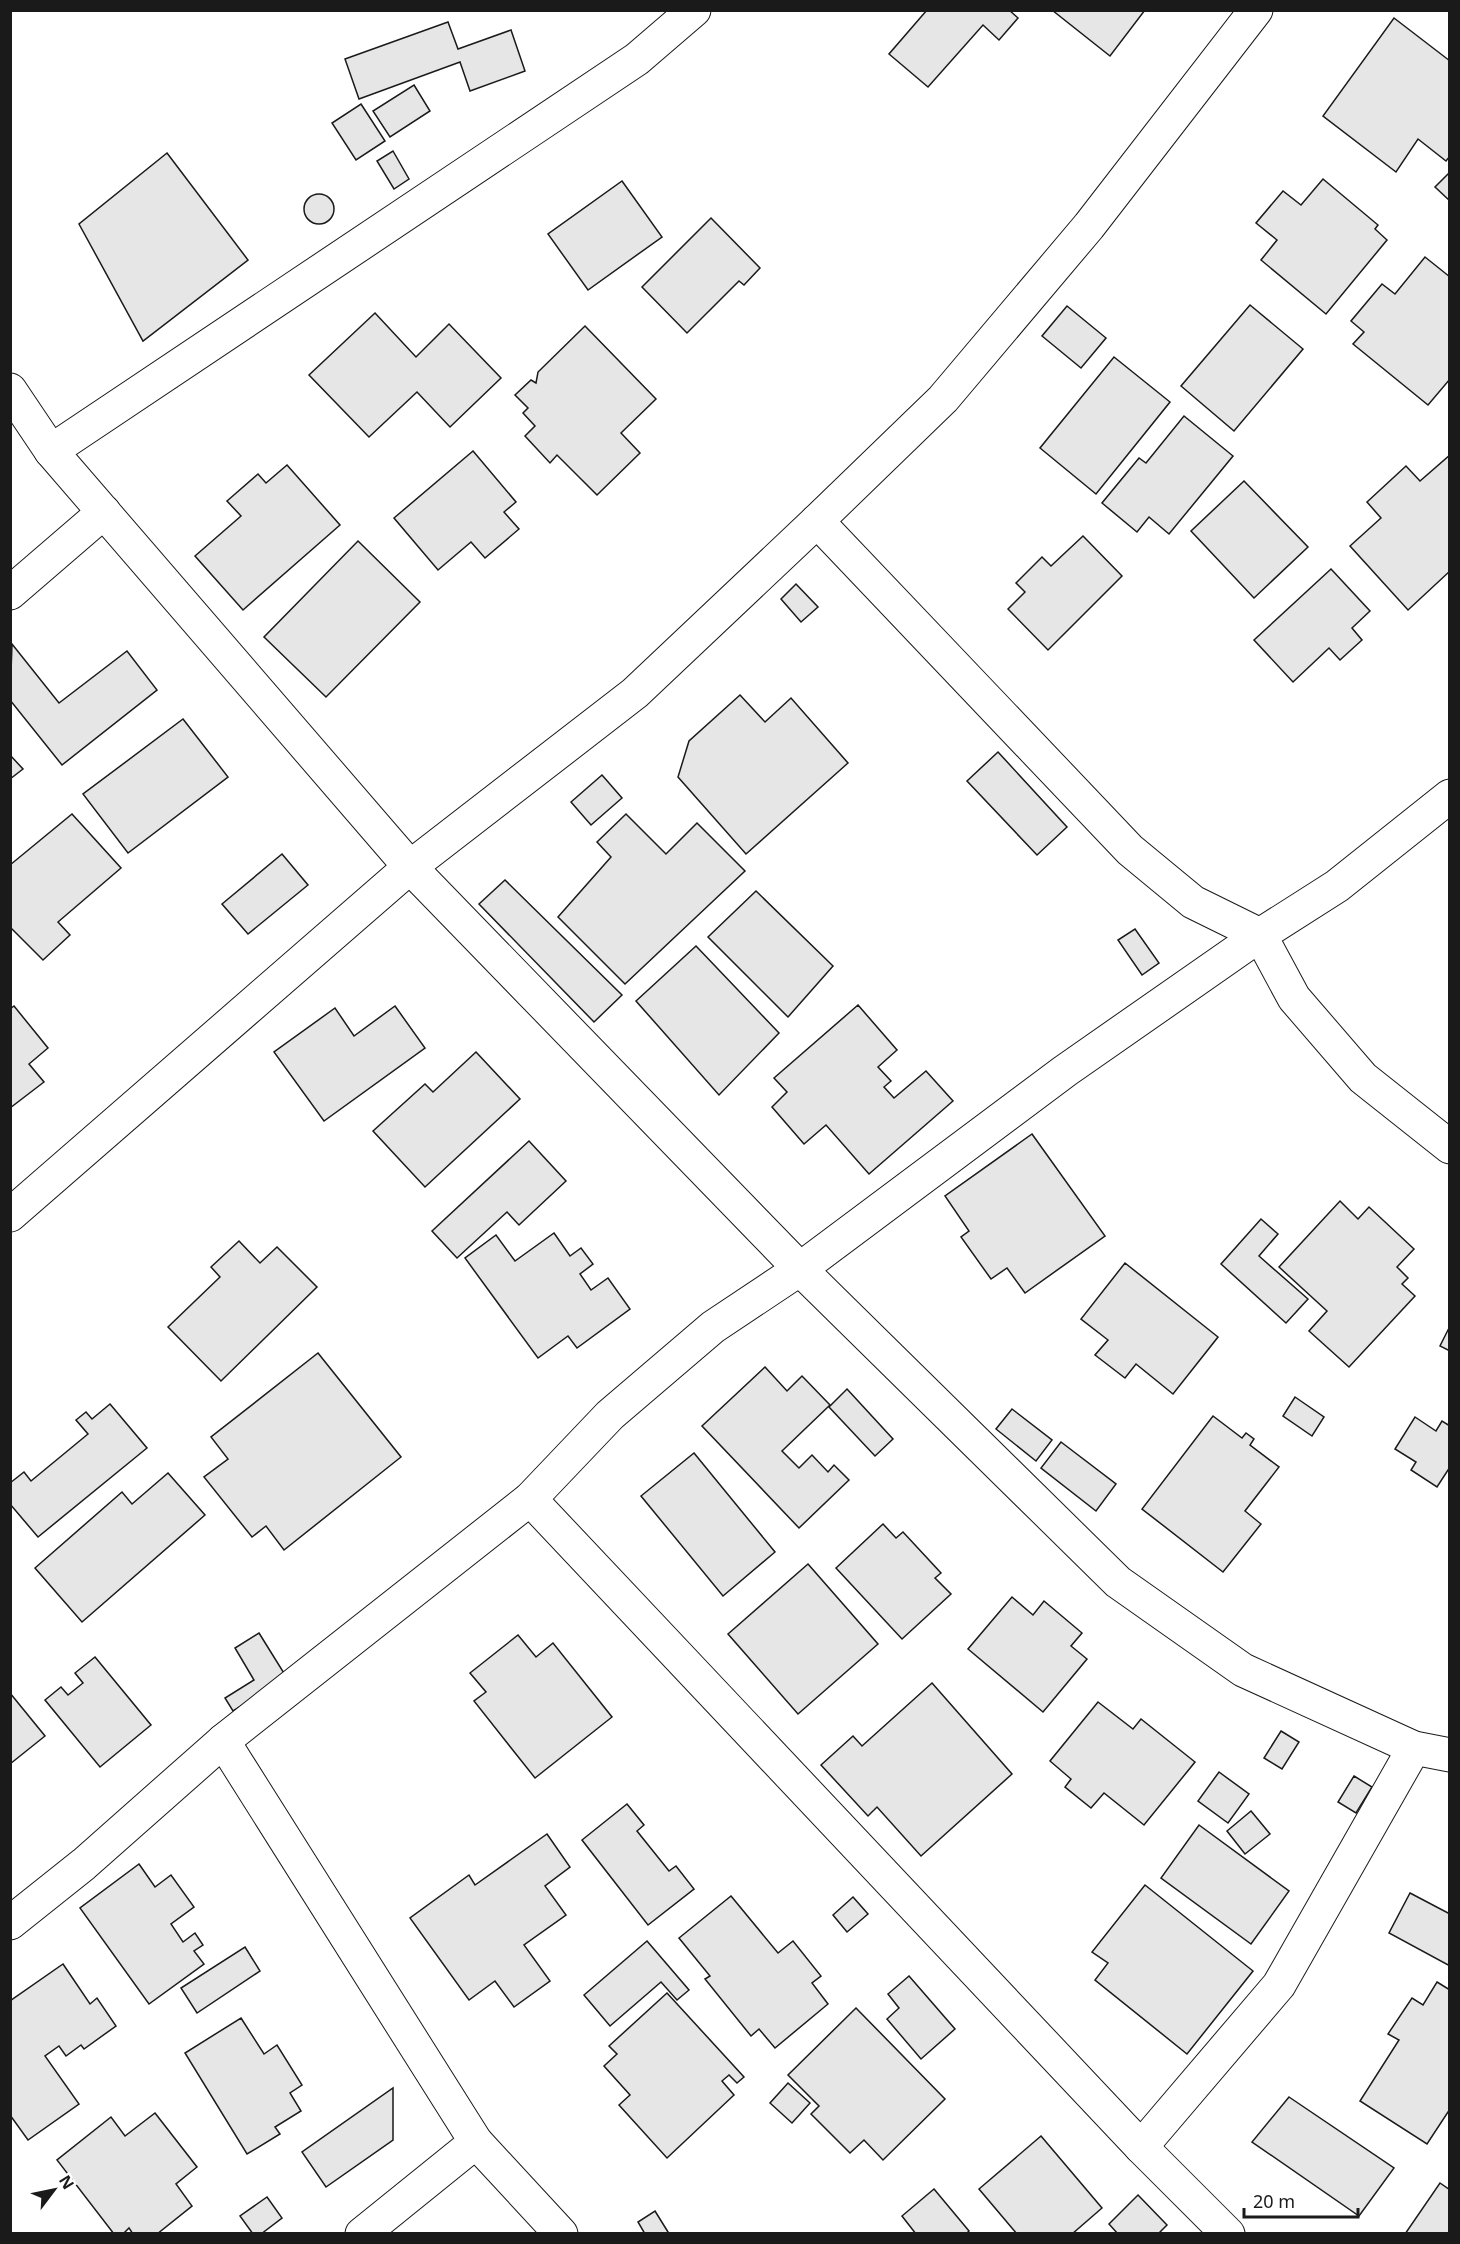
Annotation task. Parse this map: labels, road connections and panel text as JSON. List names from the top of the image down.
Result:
{
  "scale_bar": "20 m",
  "north": "top right"
}
